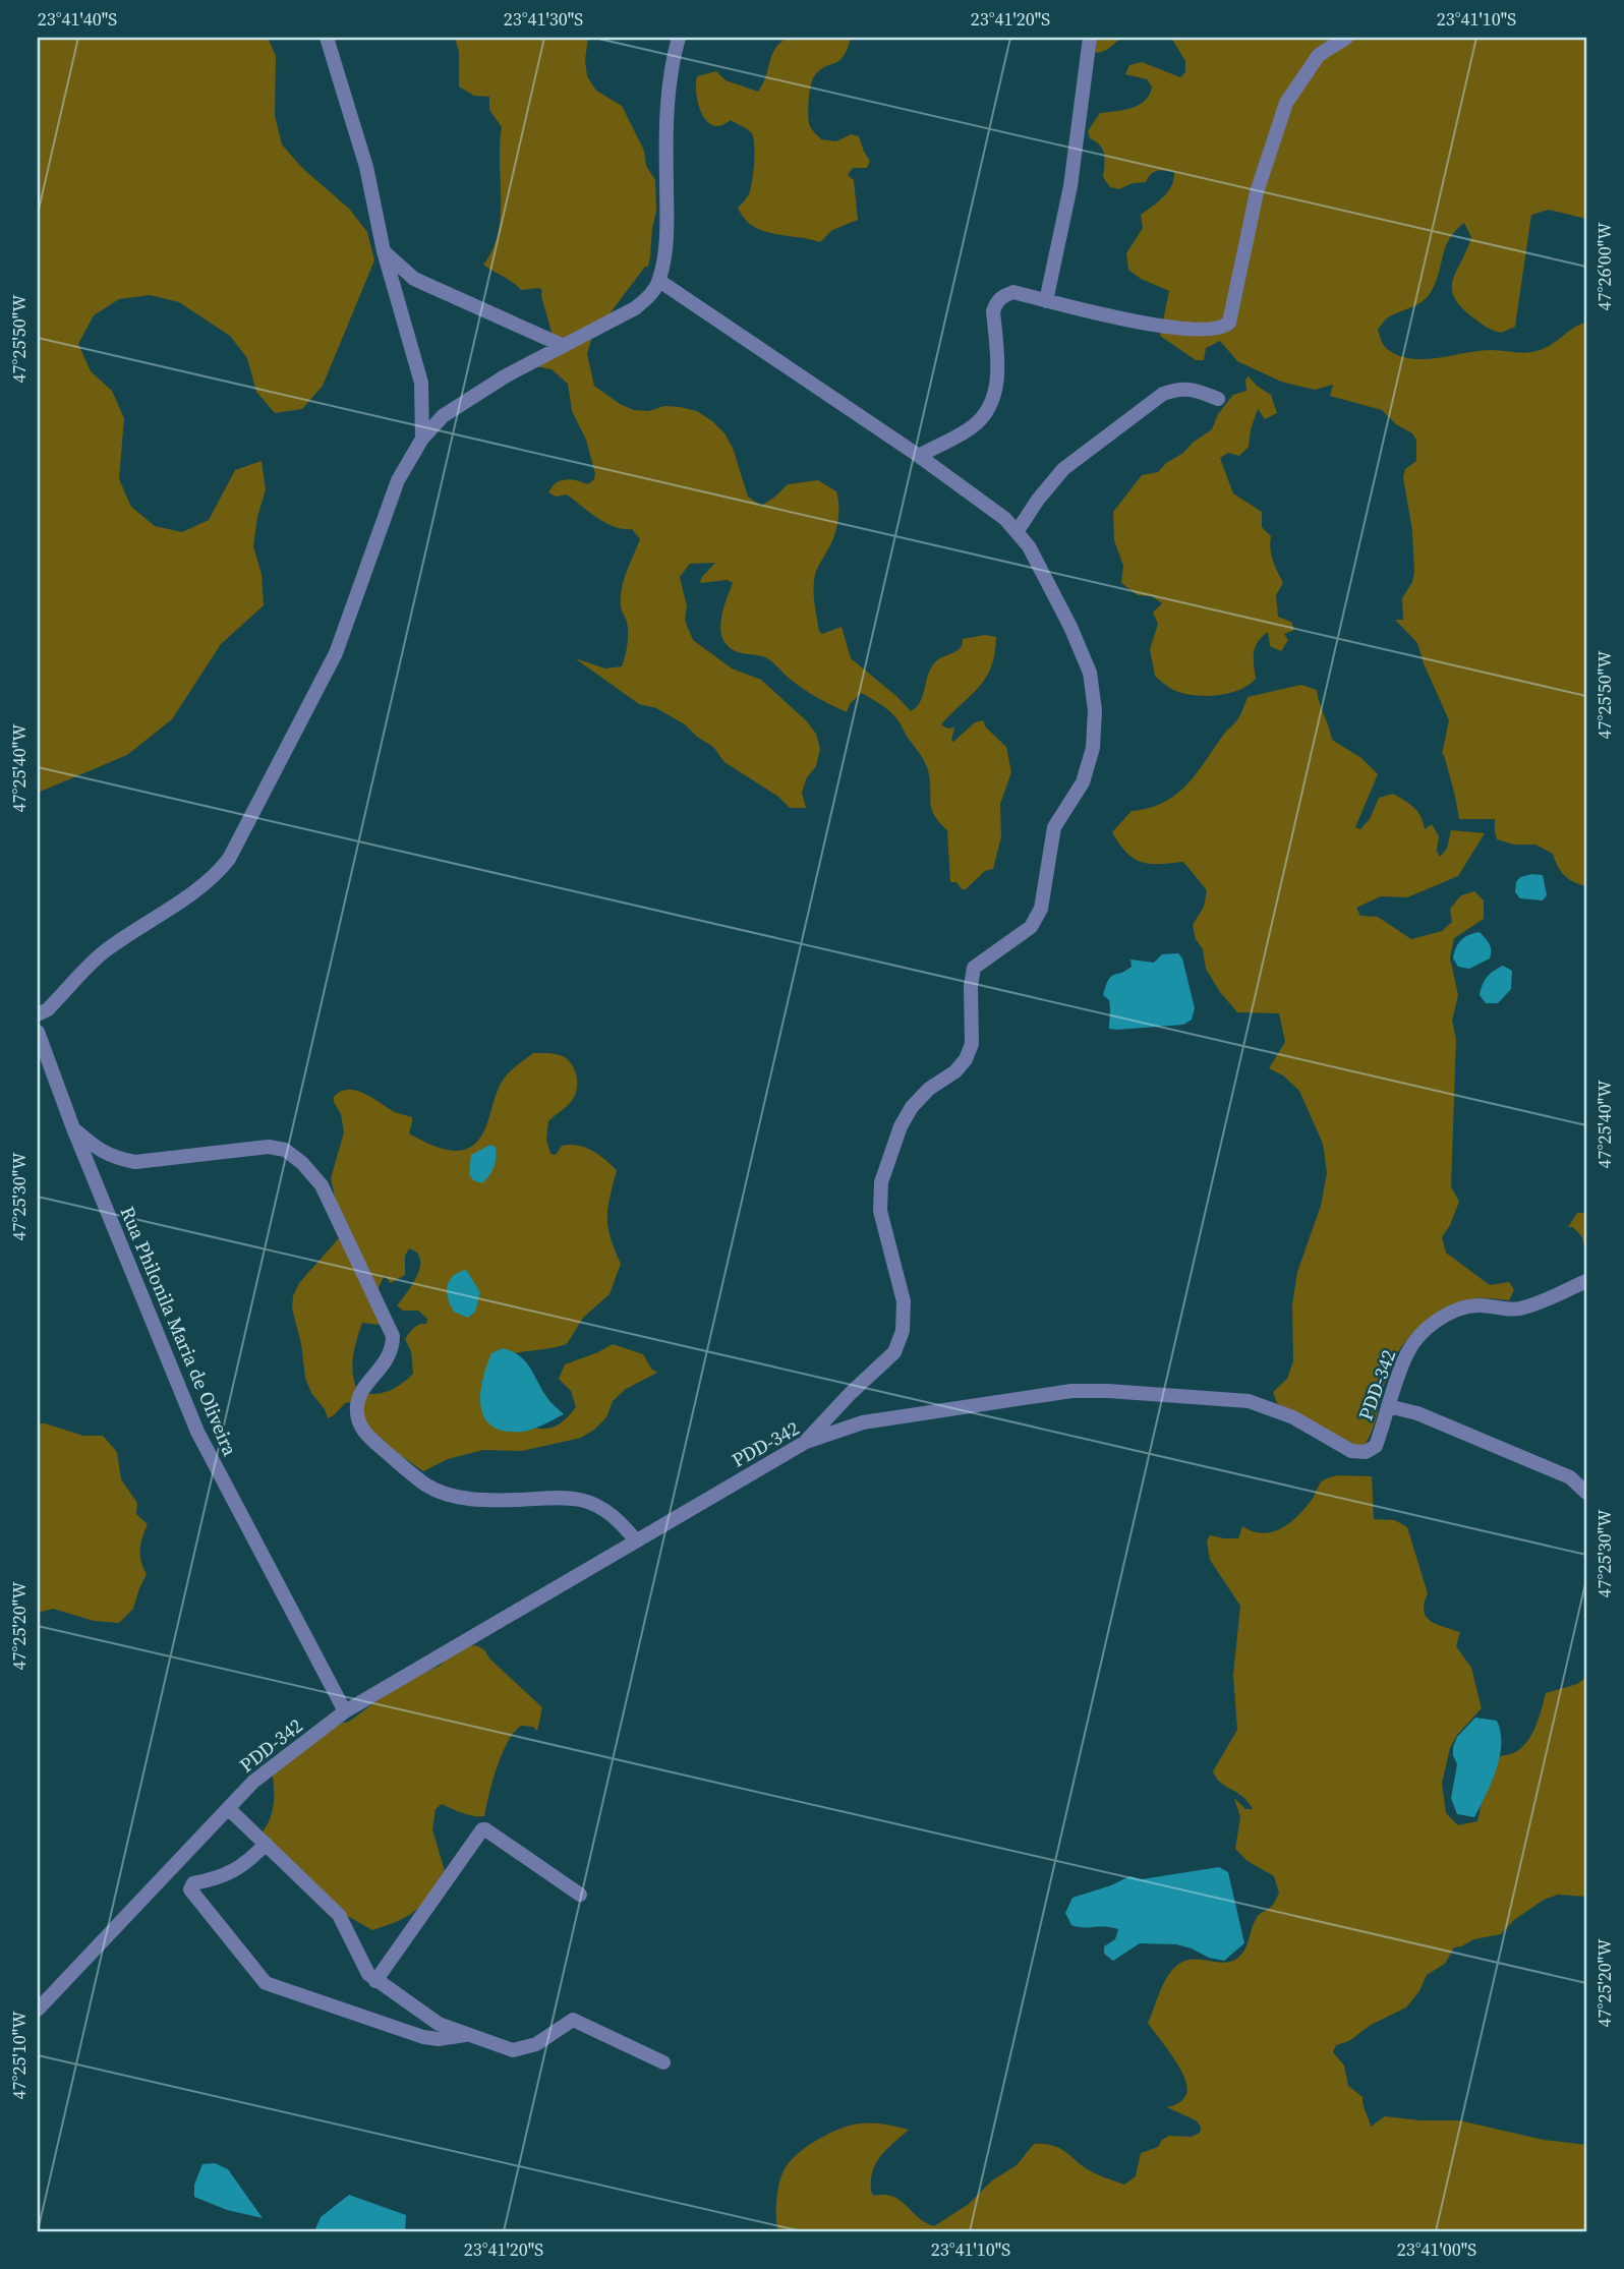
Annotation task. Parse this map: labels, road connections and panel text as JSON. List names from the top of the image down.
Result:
{
  "streets": {
    "street": ["Rua Philonila Maria de Oliveira", "PDD-342"]
  },
  "crossings": [
    ["Rua Philonila Maria de Oliveira", "PDD-342"]
  ],
  "coordinates": [
    "23°41'40\"S",
    "23°41'30\"S",
    "23°41'20\"S",
    "23°41'10\"S",
    "47°26'00\"W",
    "47°25'50\"W",
    "47°25'40\"W",
    "47°25'30\"W",
    "47°25'20\"W",
    "47°25'10\"W",
    "23°41'00\"S"
  ]
}
